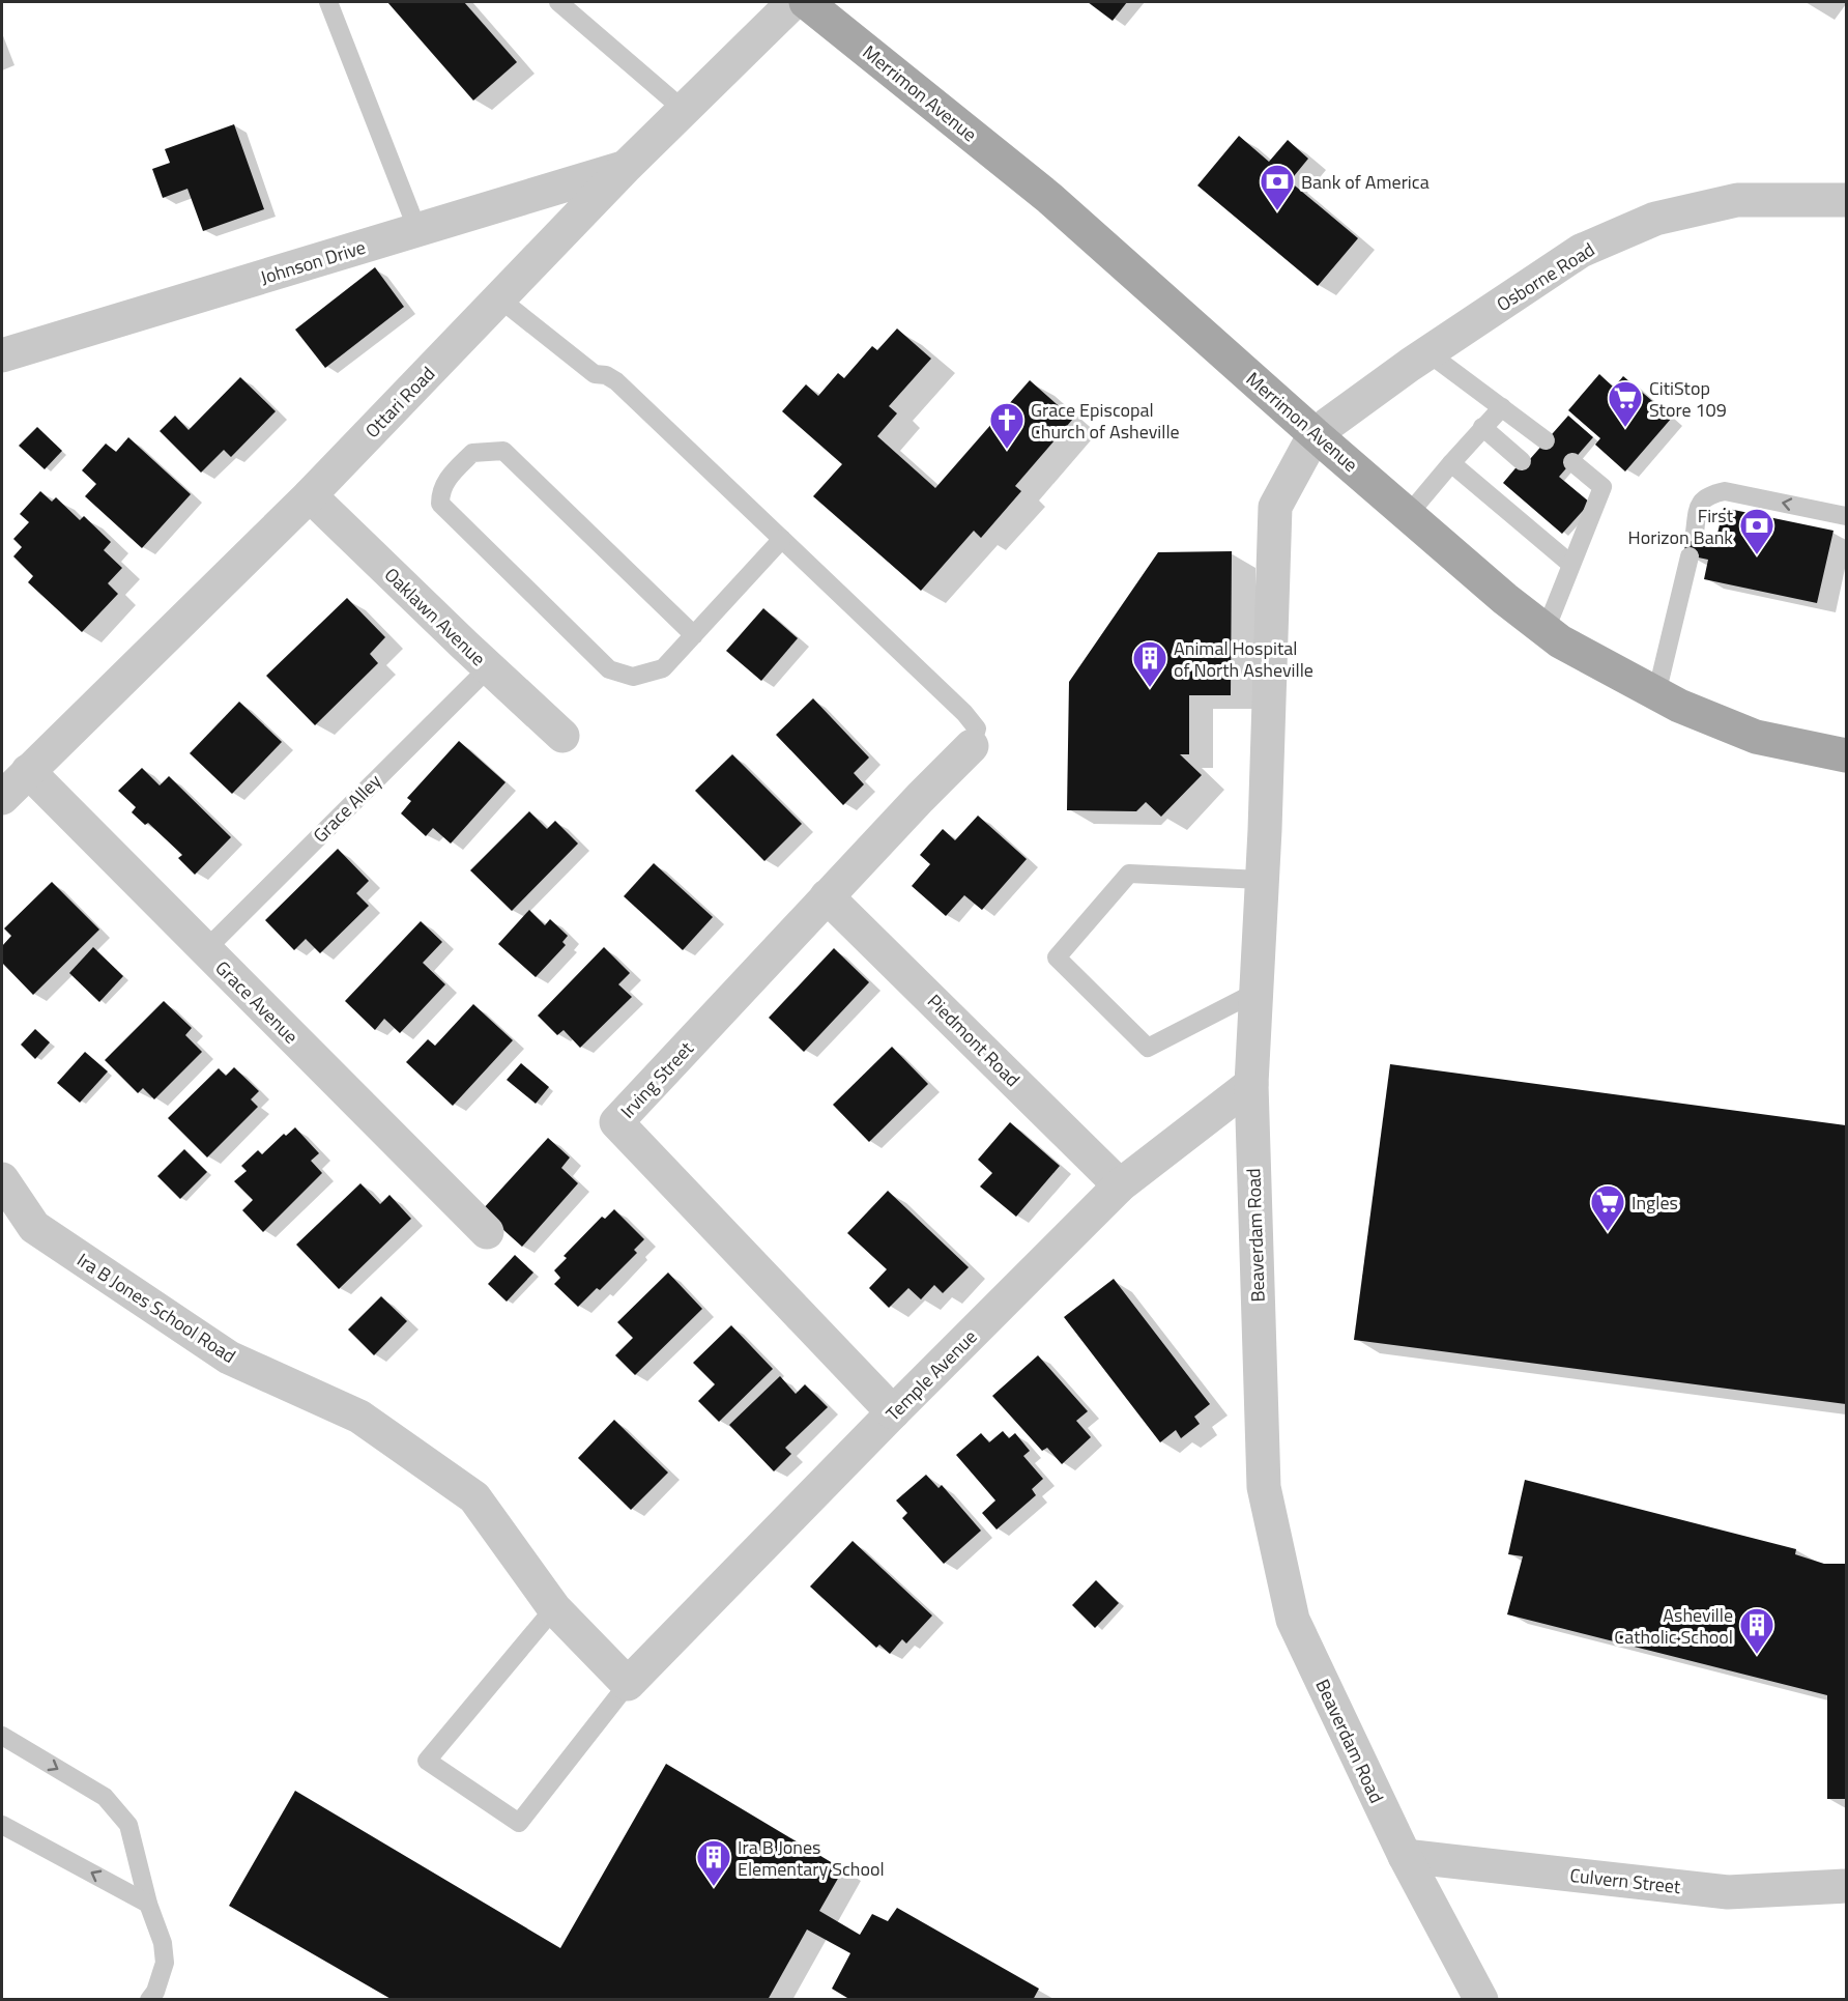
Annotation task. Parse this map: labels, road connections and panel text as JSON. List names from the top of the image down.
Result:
{
  "streets": {
    "main road": ["Merrimon Avenue"],
    "street": [
      "Johnson Drive",
      "Osborne Road",
      "Ottari Road",
      "Oaklawn Avenue",
      "Grace Avenue",
      "Piedmont Road",
      "Irving Street",
      "Beaverdam Road",
      "Ira B Jones School Road",
      "Temple Avenue",
      "Culvern Street"
    ],
    "lane": ["Grace Alley"]
  },
  "crossings": [
    ["Merrimon Avenue", "Osborne Road"],
    ["Merrimon Avenue", "Beaverdam Road"],
    ["Johnson Drive", "Ottari Road"],
    ["Osborne Road", "Beaverdam Road"],
    ["Ottari Road", "Oaklawn Avenue"],
    ["Ottari Road", "Grace Avenue"],
    ["Oaklawn Avenue", "Grace Alley"],
    ["Grace Alley", "Grace Avenue"],
    ["Piedmont Road", "Irving Street"],
    ["Piedmont Road", "Temple Avenue"],
    ["Irving Street", "Temple Avenue"],
    ["Beaverdam Road", "Temple Avenue"],
    ["Beaverdam Road", "Culvern Street"],
    ["Ira B Jones School Road", "Temple Avenue"]
  ],
  "places": {
    "bank": ["Bank of America", "First Horizon Bank"],
    "supermarket": ["CitiStop Store 109", "Ingles"],
    "church": ["Grace Episcopal Church of Asheville"],
    "building": ["Animal Hospital of North Asheville", "Asheville Catholic School", "Ira B Jones Elementary School"]
  }
}
